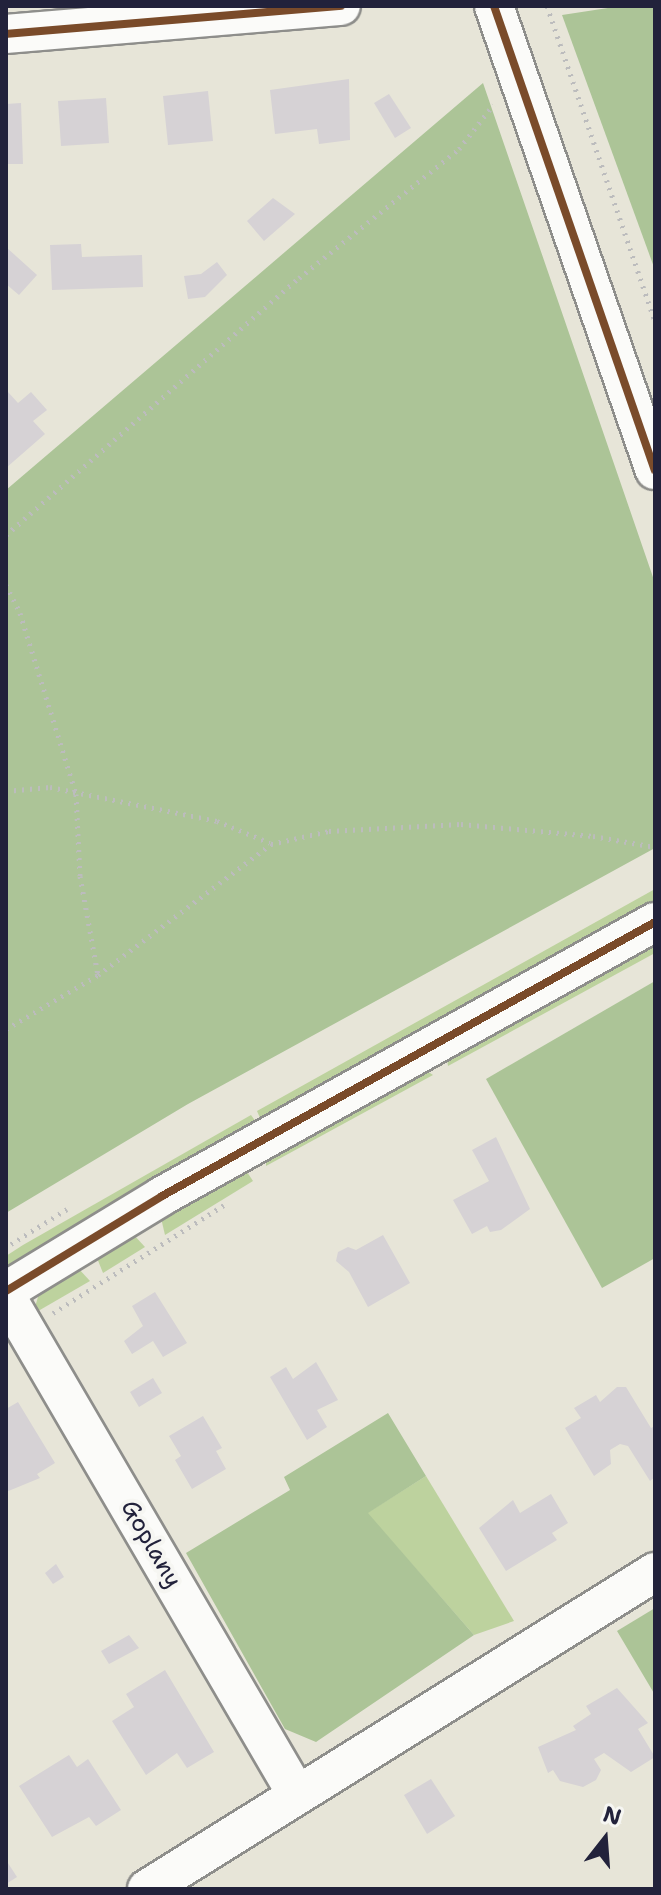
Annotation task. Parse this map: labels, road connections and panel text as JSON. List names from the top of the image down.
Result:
{
  "streets": {
    "street": ["Goplany"]
  },
  "north": "top"
}
